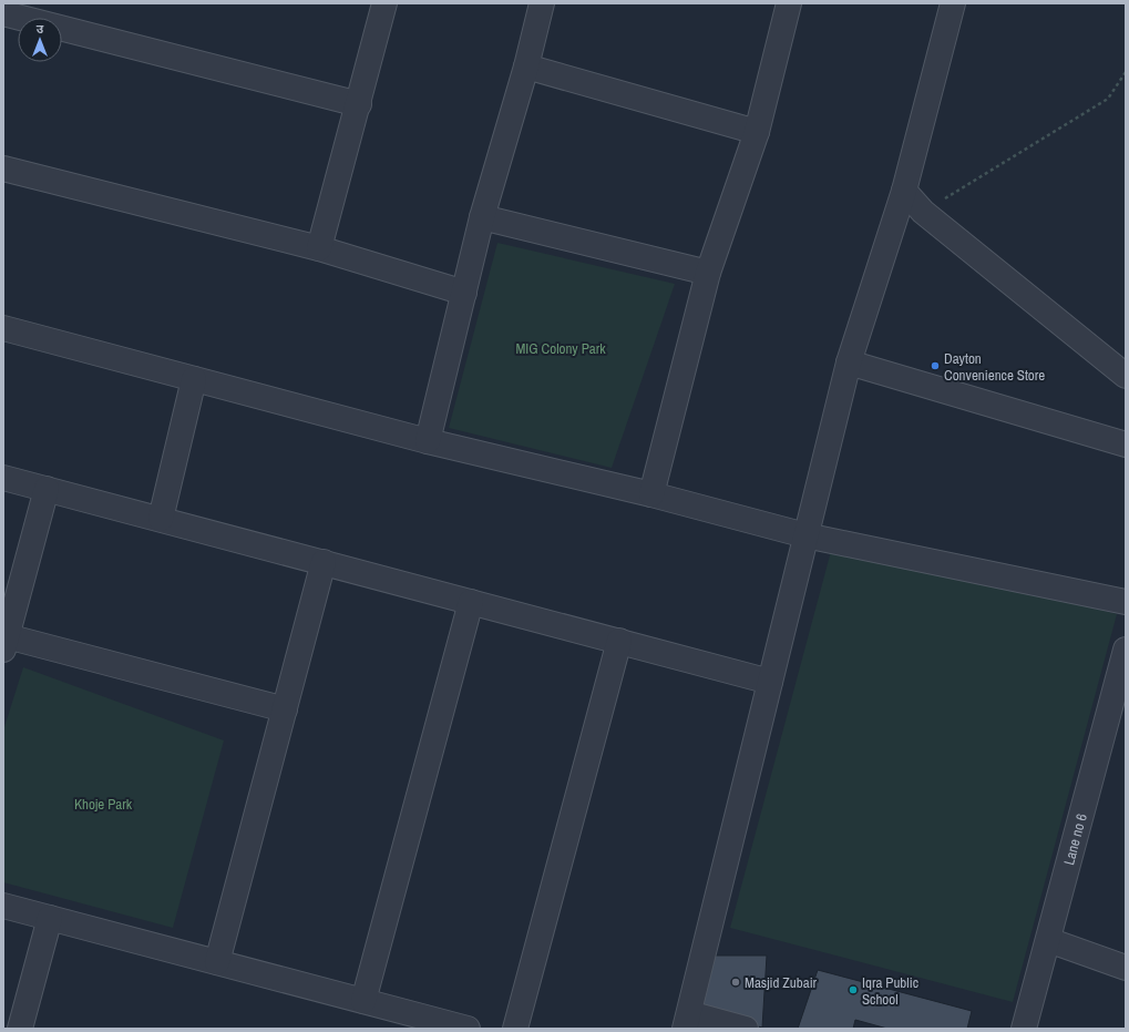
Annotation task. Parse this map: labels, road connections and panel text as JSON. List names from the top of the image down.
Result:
{
  "streets": {
    "street": ["Lane no 6"]
  },
  "parks": ["MIG Colony Park", "Khoje Park"],
  "places": ["Dayton Convenience Store", "Masjid Zubair", "Iqra Public School"],
  "north": "top"
}
